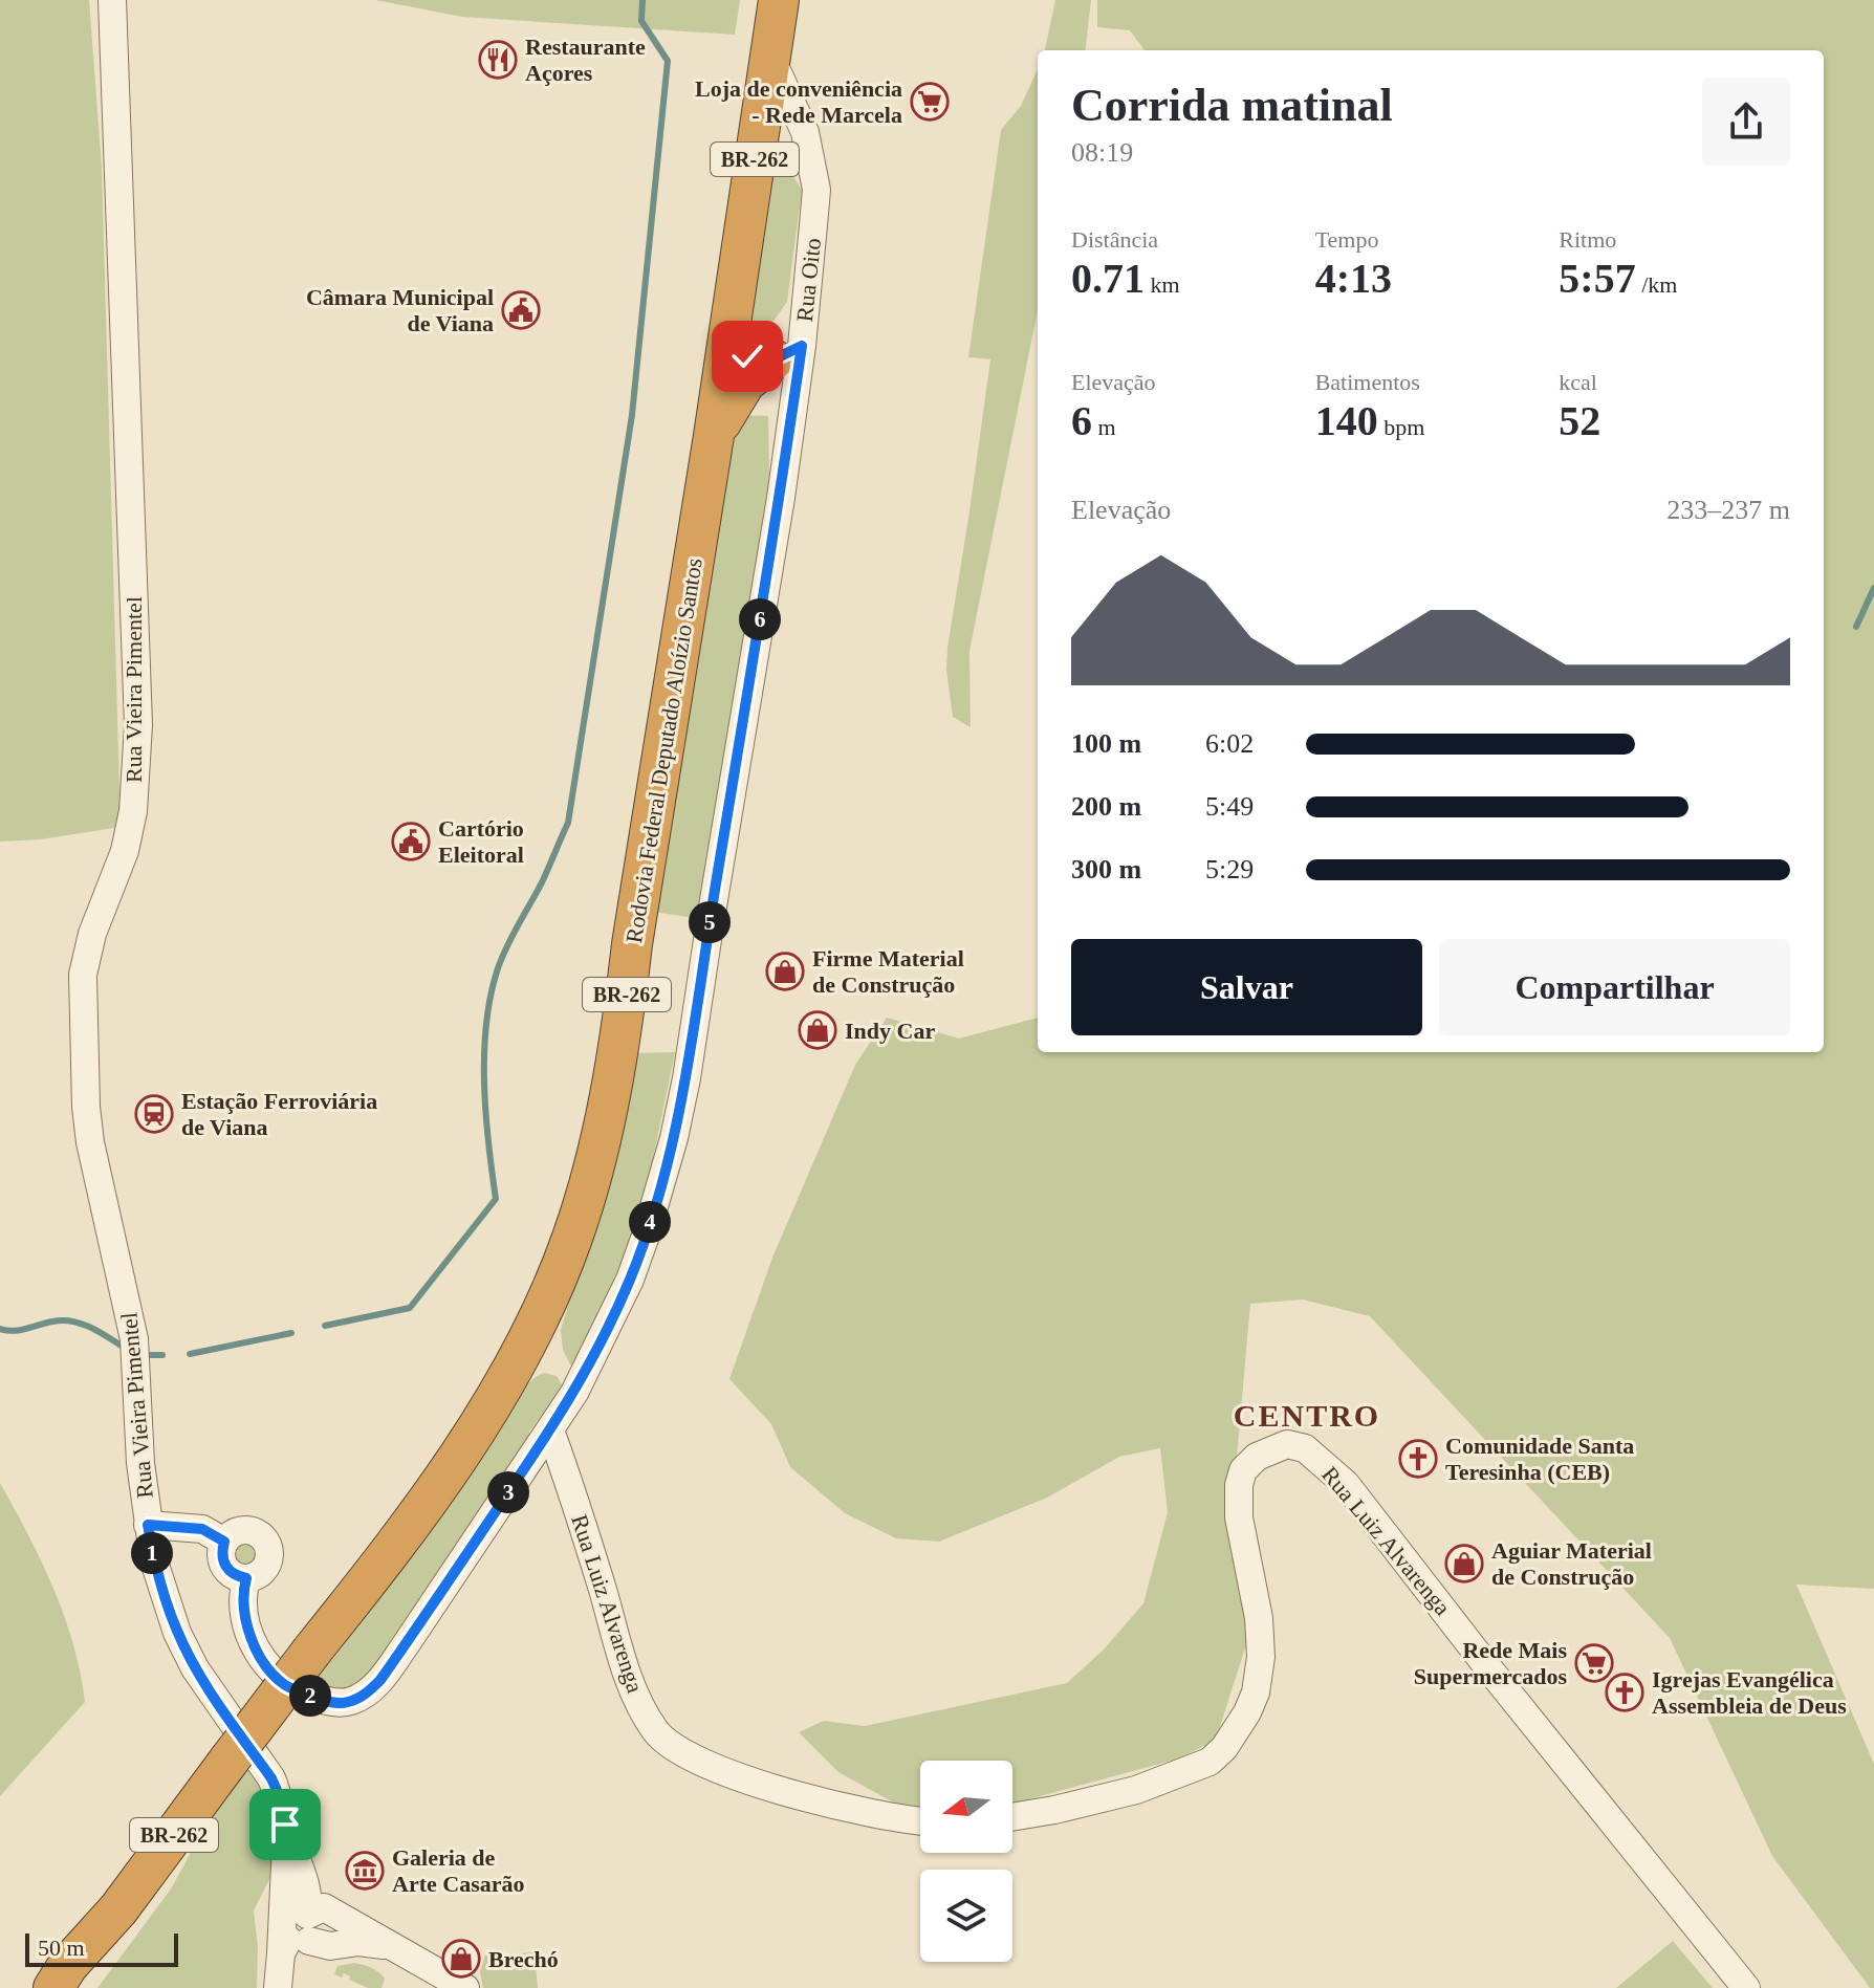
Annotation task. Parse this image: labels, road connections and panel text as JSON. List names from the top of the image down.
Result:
{
  "streets": {
    "highway": ["BR-262", "Rodovia Federal Deputado Aloízio Santos"],
    "street": ["Rua Oito", "Rua Vieira Pimentel", "Rua Luiz Alvarenga"]
  },
  "crossings": [
    ["Rua Oito", "Rodovia Federal Deputado Aloízio Santos"],
    ["Rua Oito", "Rua Luiz Alvarenga"]
  ],
  "districts": ["CENTRO"],
  "places": {
    "restaurant": ["Restaurante Açores"],
    "supermarket": ["Loja de conveniência - Rede Marcela", "Rede Mais Supermercados"],
    "public building": ["Câmara Municipal de Viana", "Cartório Eleitoral"],
    "shop": [
      "Firme Material de Construção",
      "Indy Car",
      "Aguiar Material de Construção",
      "Brechó"
    ],
    "station": ["Estação Ferroviária de Viana"],
    "church": ["Comunidade Santa Teresinha (CEB)", "Igrejas Evangélica Assembleia de Deus"],
    "museum": ["Galeria de Arte Casarão"]
  },
  "scale_bar": "50 m",
  "north": "left",
  "page": {
    "heading": ["Corrida matinal", "08:19"],
    "stats": [
      ["Distância", "0.71 km"],
      ["Tempo", "4:13"],
      ["Ritmo", "5:57 /km"],
      ["Elevação", "6 m"],
      ["Batimentos", "140 bpm"],
      ["kcal", "52"]
    ],
    "chart": ["Elevação", "233–237 m"],
    "pins": [
      "6",
      "5",
      "4",
      "3",
      "1",
      "2"
    ],
    "list": [
      {
        "name": "100 m",
        "note": "6:02"
      },
      {
        "name": "200 m",
        "note": "5:49"
      },
      {
        "name": "300 m",
        "note": "5:29"
      }
    ],
    "buttons": ["Salvar", "Compartilhar"],
    "scale": "50 m"
  }
}
